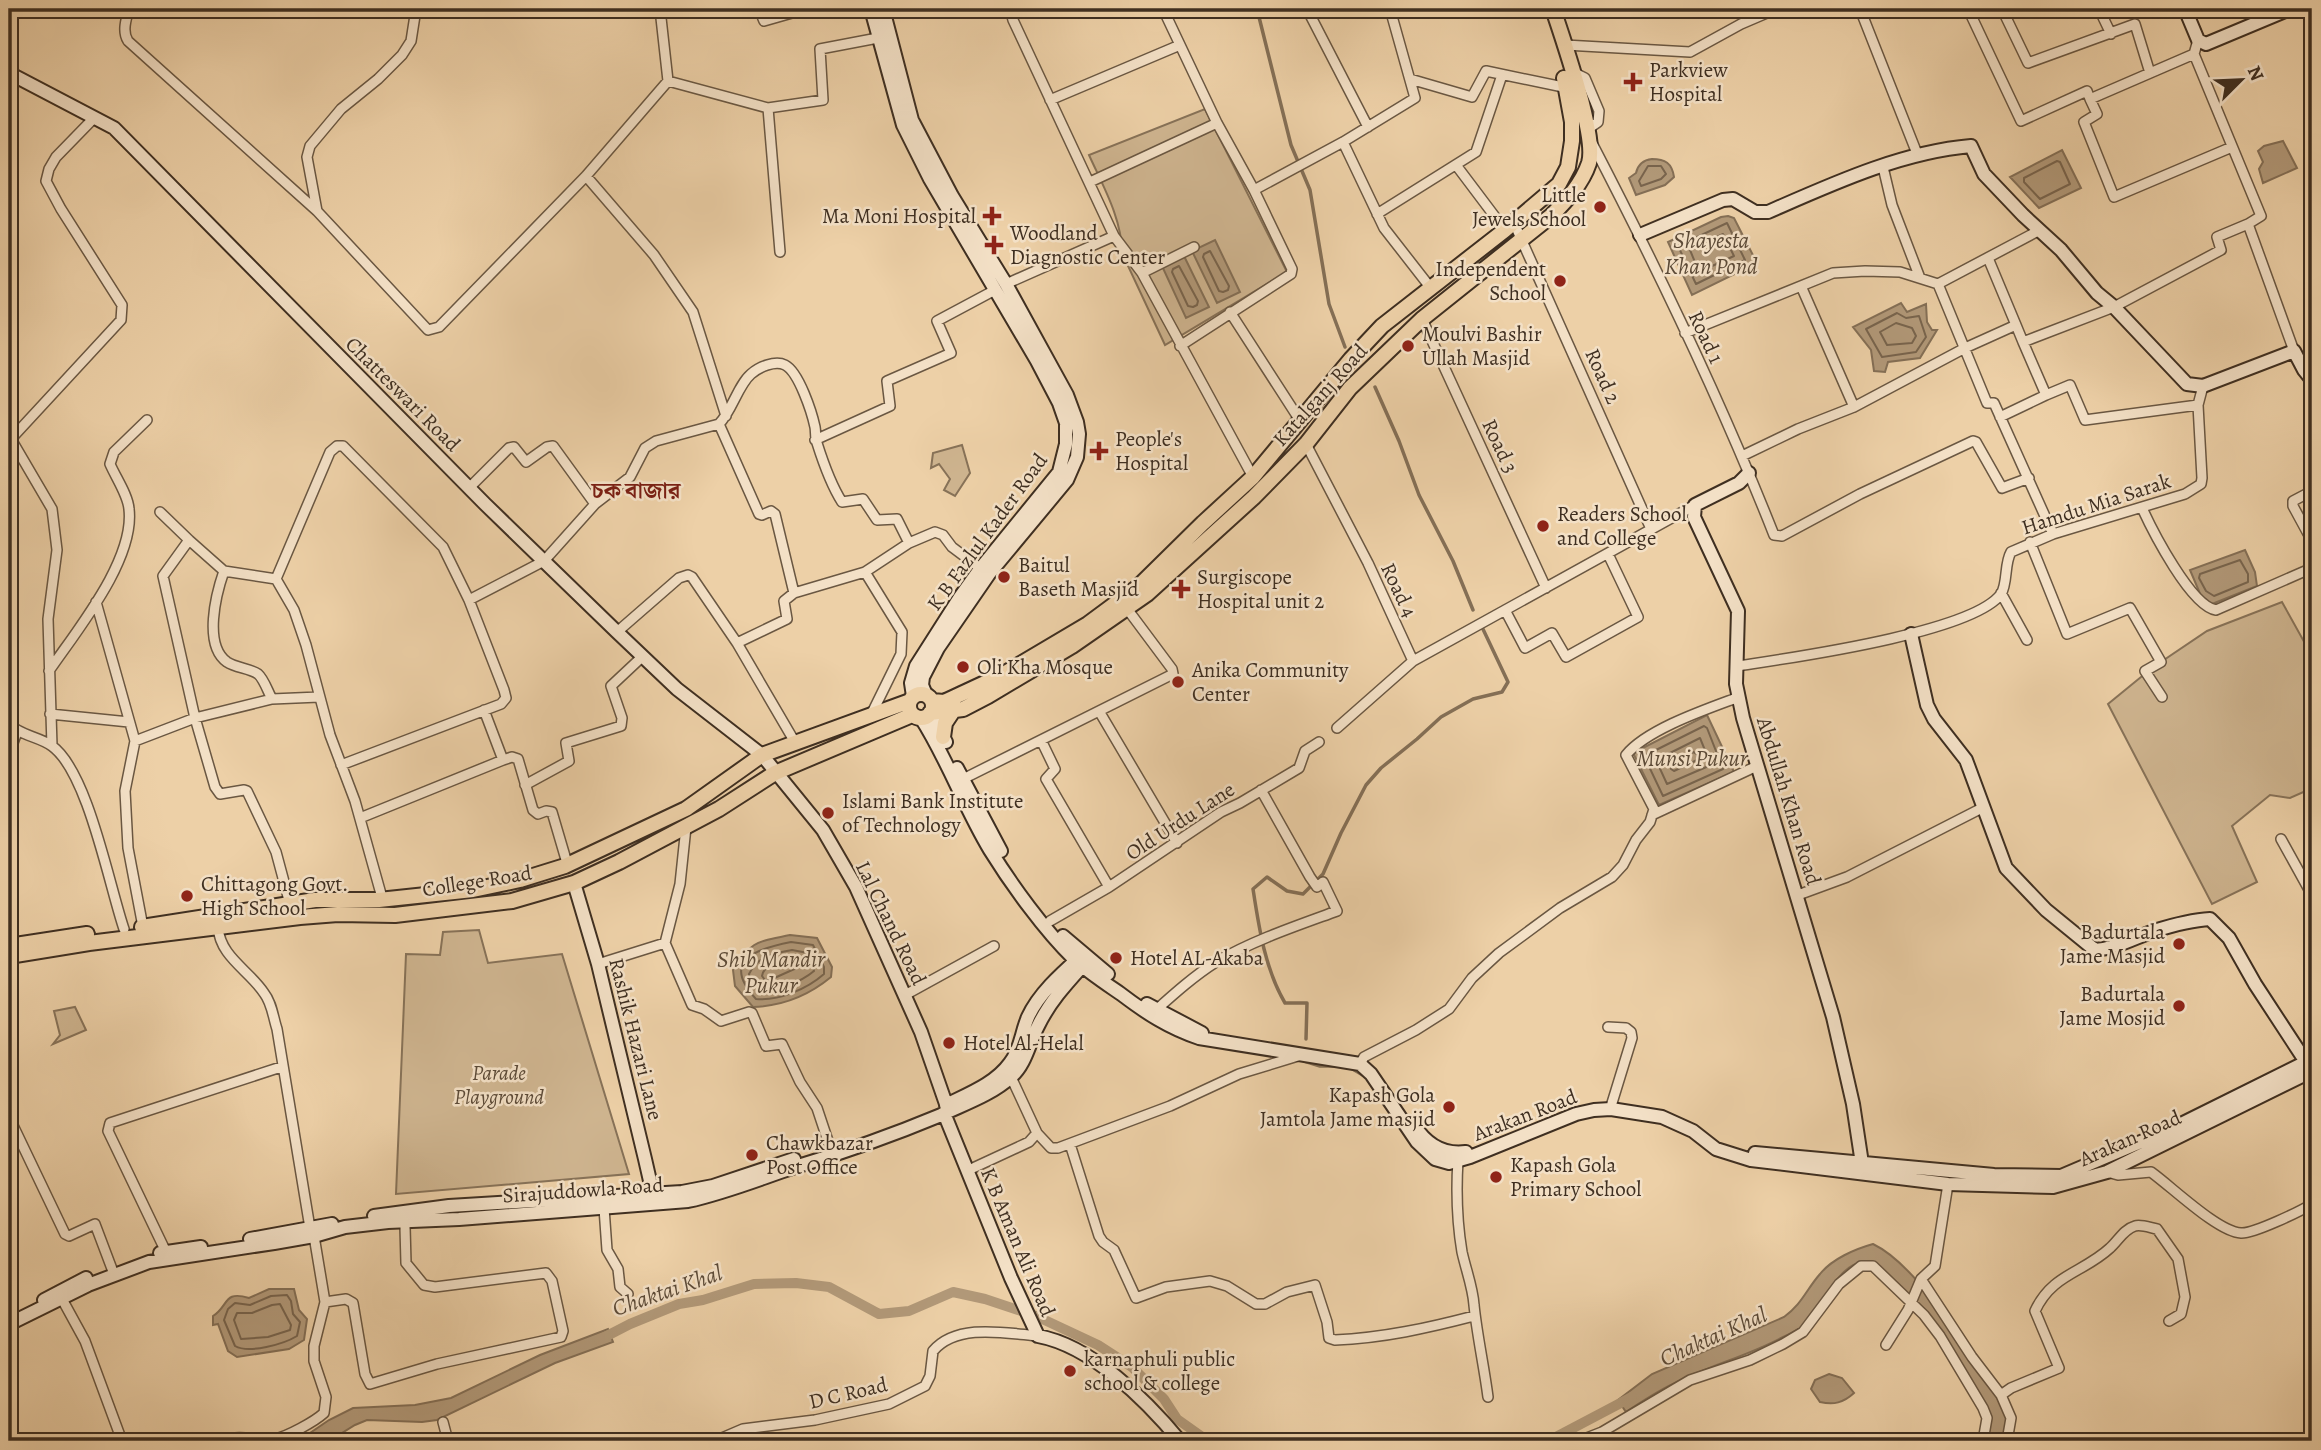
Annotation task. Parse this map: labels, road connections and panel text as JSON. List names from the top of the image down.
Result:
{
  "streets": {
    "main road": [
      "Chatteswari Road",
      "Katalganj Road",
      "K B Fazlul Kader Road",
      "Abdullah Khan Road",
      "College Road",
      "Lal Chand Road",
      "Rashik Hazari Lane",
      "Arakan Road",
      "Sirajuddowla Road",
      "K B Aman Ali Road"
    ],
    "street": [
      "Road 1",
      "Road 2",
      "Road 3",
      "Hamdu Mia Sarak",
      "Road 4",
      "Old Urdu Lane",
      "D C Road"
    ]
  },
  "crossings": [
    ["Road 1", "Katalganj Road"],
    ["Road 2", "Katalganj Road"],
    ["Chatteswari Road", "College Road"],
    ["Chatteswari Road", "Lal Chand Road"],
    ["Katalganj Road", "Road 3"],
    ["Katalganj Road", "K B Fazlul Kader Road"],
    ["Katalganj Road", "Road 4"],
    ["Katalganj Road", "College Road"],
    ["K B Fazlul Kader Road", "College Road"],
    ["Abdullah Khan Road", "Arakan Road"],
    ["College Road", "Lal Chand Road"],
    ["College Road", "Rashik Hazari Lane"],
    ["Lal Chand Road", "Sirajuddowla Road"],
    ["Lal Chand Road", "K B Aman Ali Road"],
    ["Rashik Hazari Lane", "Sirajuddowla Road"],
    ["Sirajuddowla Road", "K B Aman Ali Road"],
    ["K B Aman Ali Road", "D C Road"]
  ],
  "districts": ["চক বাজার"],
  "water": [
    "Shayesta Khan Pond",
    "Munsi Pukur",
    "Shib Mandir Pukur",
    "Chaktai Khal"
  ],
  "parks": ["Parade Playground"],
  "places": {
    "health": [
      "Parkview Hospital",
      "Ma Moni Hospital",
      "Woodland Diagnostic Center",
      "People's Hospital",
      "Surgiscope Hospital unit 2"
    ],
    "other": [
      "Little Jewels School",
      "Independent School",
      "Moulvi Bashir Ullah Masjid",
      "Readers School and College",
      "Baitul Baseth Masjid",
      "Oli Kha Mosque",
      "Anika Community Center",
      "Islami Bank Institute of Technology",
      "Chittagong Govt. High School",
      "Badurtala Jame Masjid",
      "Hotel AL-Akaba",
      "Badurtala Jame Mosjid",
      "Hotel Al-Helal",
      "Kapash Gola Jamtola Jame masjid",
      "Chawkbazar Post Office",
      "Kapash Gola Primary School",
      "karnaphuli public school & college"
    ]
  },
  "north": "top right"
}
